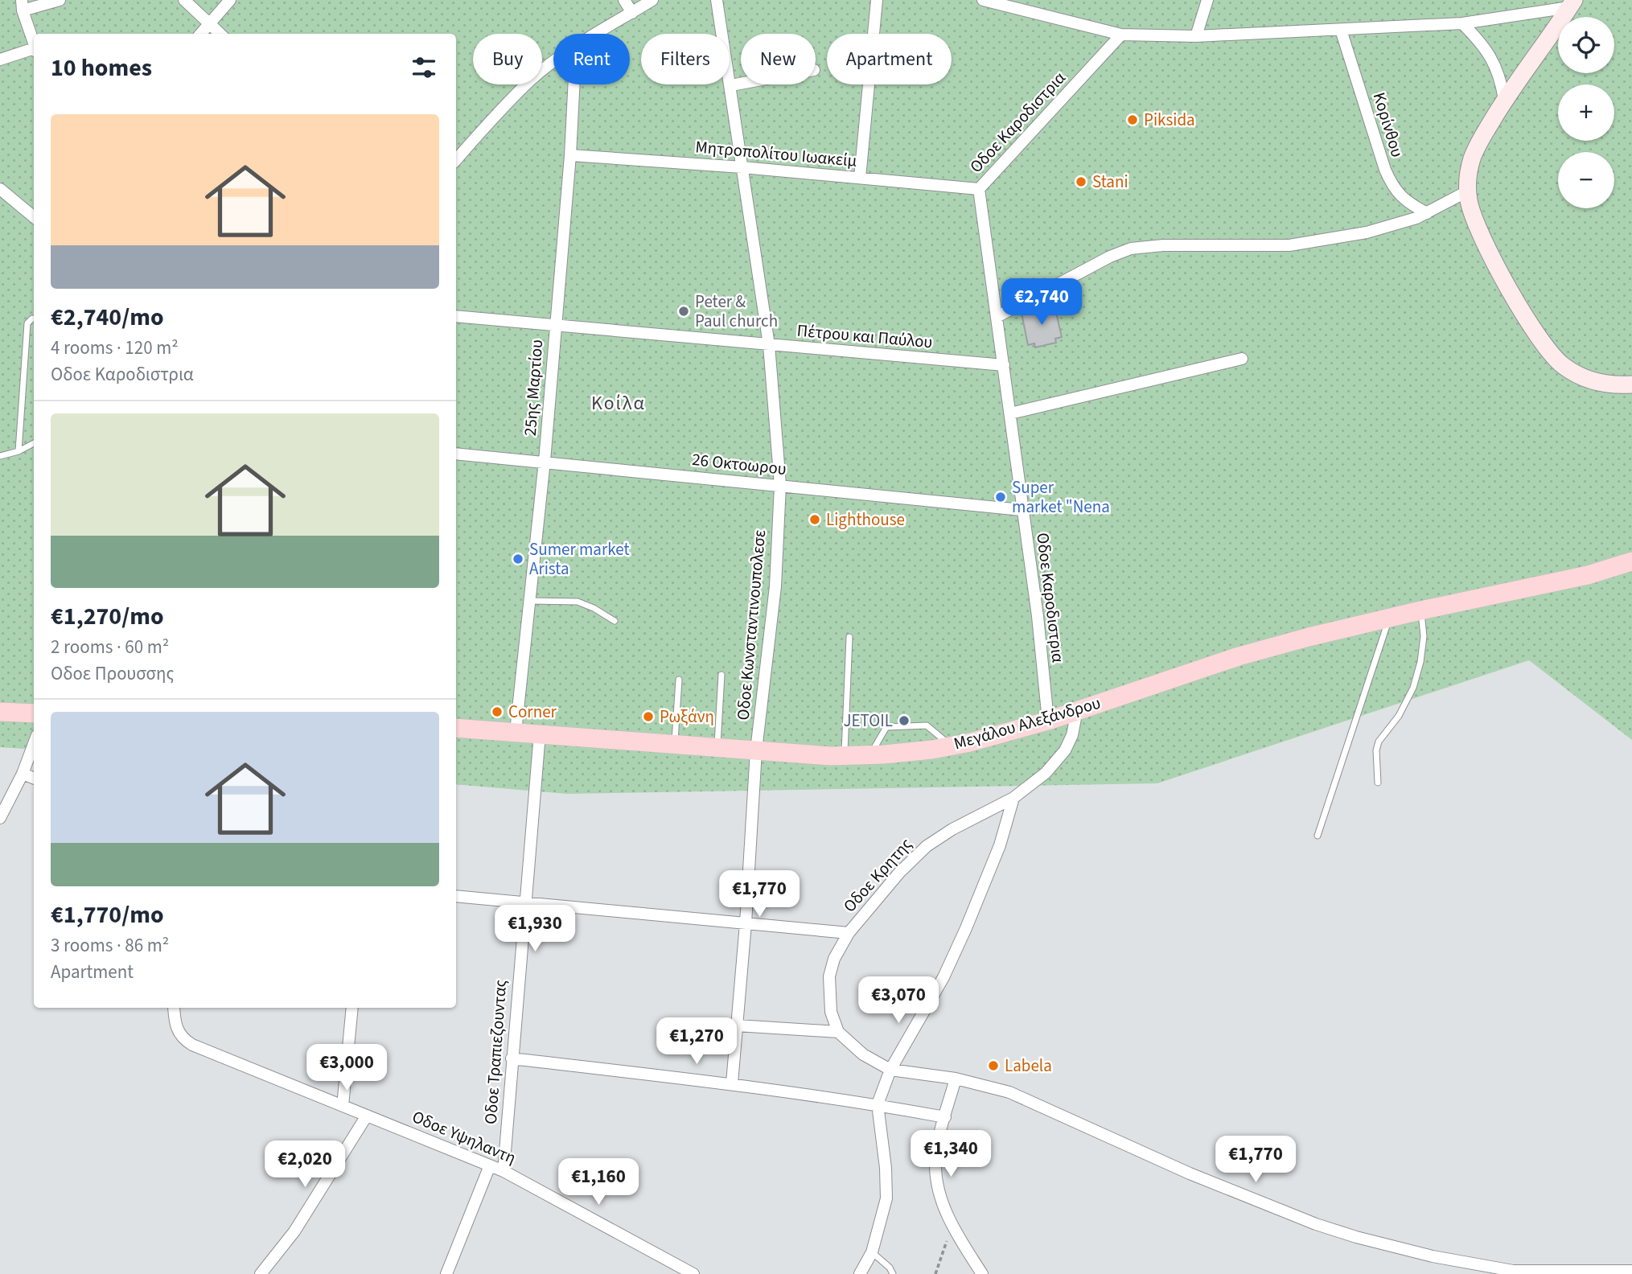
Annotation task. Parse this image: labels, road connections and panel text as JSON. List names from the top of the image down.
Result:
{
  "streets": {
    "main road": ["Μεγάλου Αλεξάνδρου"],
    "street": [
      "Oδοε Καροδιστρια",
      "Κορίνθου",
      "Μητροπολίτου Ιωακείμ",
      "Πέτρου και Παύλου",
      "25ης Μαρτίου",
      "26 Οκτοωρου",
      "Oδοε Κωνσταντινουπολεσε",
      "Oδοε Κρητης",
      "Oδοε Τραπιεζουντας",
      "Oδοε Υψηλαντη"
    ]
  },
  "crossings": [
    ["Oδοε Καροδιστρια", "Μητροπολίτου Ιωακείμ"],
    ["Oδοε Καροδιστρια", "Πέτρου και Παύλου"],
    ["Oδοε Καροδιστρια", "26 Οκτοωρου"],
    ["Oδοε Καροδιστρια", "Μεγάλου Αλεξάνδρου"],
    ["Μητροπολίτου Ιωακείμ", "25ης Μαρτίου"],
    ["Μητροπολίτου Ιωακείμ", "Oδοε Κωνσταντινουπολεσε"],
    ["Πέτρου και Παύλου", "25ης Μαρτίου"],
    ["Πέτρου και Παύλου", "Oδοε Κωνσταντινουπολεσε"],
    ["25ης Μαρτίου", "26 Οκτοωρου"],
    ["25ης Μαρτίου", "Μεγάλου Αλεξάνδρου"],
    ["26 Οκτοωρου", "Oδοε Κωνσταντινουπολεσε"],
    ["Oδοε Κωνσταντινουπολεσε", "Μεγάλου Αλεξάνδρου"],
    ["Μεγάλου Αλεξάνδρου", "Oδοε Κρητης"],
    ["Μεγάλου Αλεξάνδρου", "Oδοε Τραπιεζουντας"],
    ["Oδοε Τραπιεζουντας", "Oδοε Υψηλαντη"]
  ],
  "districts": ["Κοίλα"],
  "places": [
    "Piksida",
    "Stani",
    "Peter & Paul church",
    "Super market \"Nena",
    "Lighthouse",
    "Sumer market Arista",
    "Corner",
    "Ρωξάνη",
    "JETOIL",
    "Labela"
  ],
  "page": {
    "map_buttons": ["+", "−"],
    "chip": [
      "Buy",
      "Rent",
      "Filters",
      "New",
      "Apartment"
    ],
    "heading": "10 homes",
    "list": [
      {
        "name": "€2,740/mo",
        "note": "4 rooms · 120 m² · Oδοε Καροδιστρια"
      },
      {
        "name": "€1,270/mo",
        "note": "2 rooms · 60 m² · Oδοε Προυσσης"
      },
      {
        "name": "€1,770/mo",
        "note": "3 rooms · 86 m² · Apartment"
      }
    ],
    "price": [
      "€2,740",
      "€1,770",
      "€1,930",
      "€3,070",
      "€1,270",
      "€3,000",
      "€1,340",
      "€1,770",
      "€2,020",
      "€1,160"
    ]
  }
}
